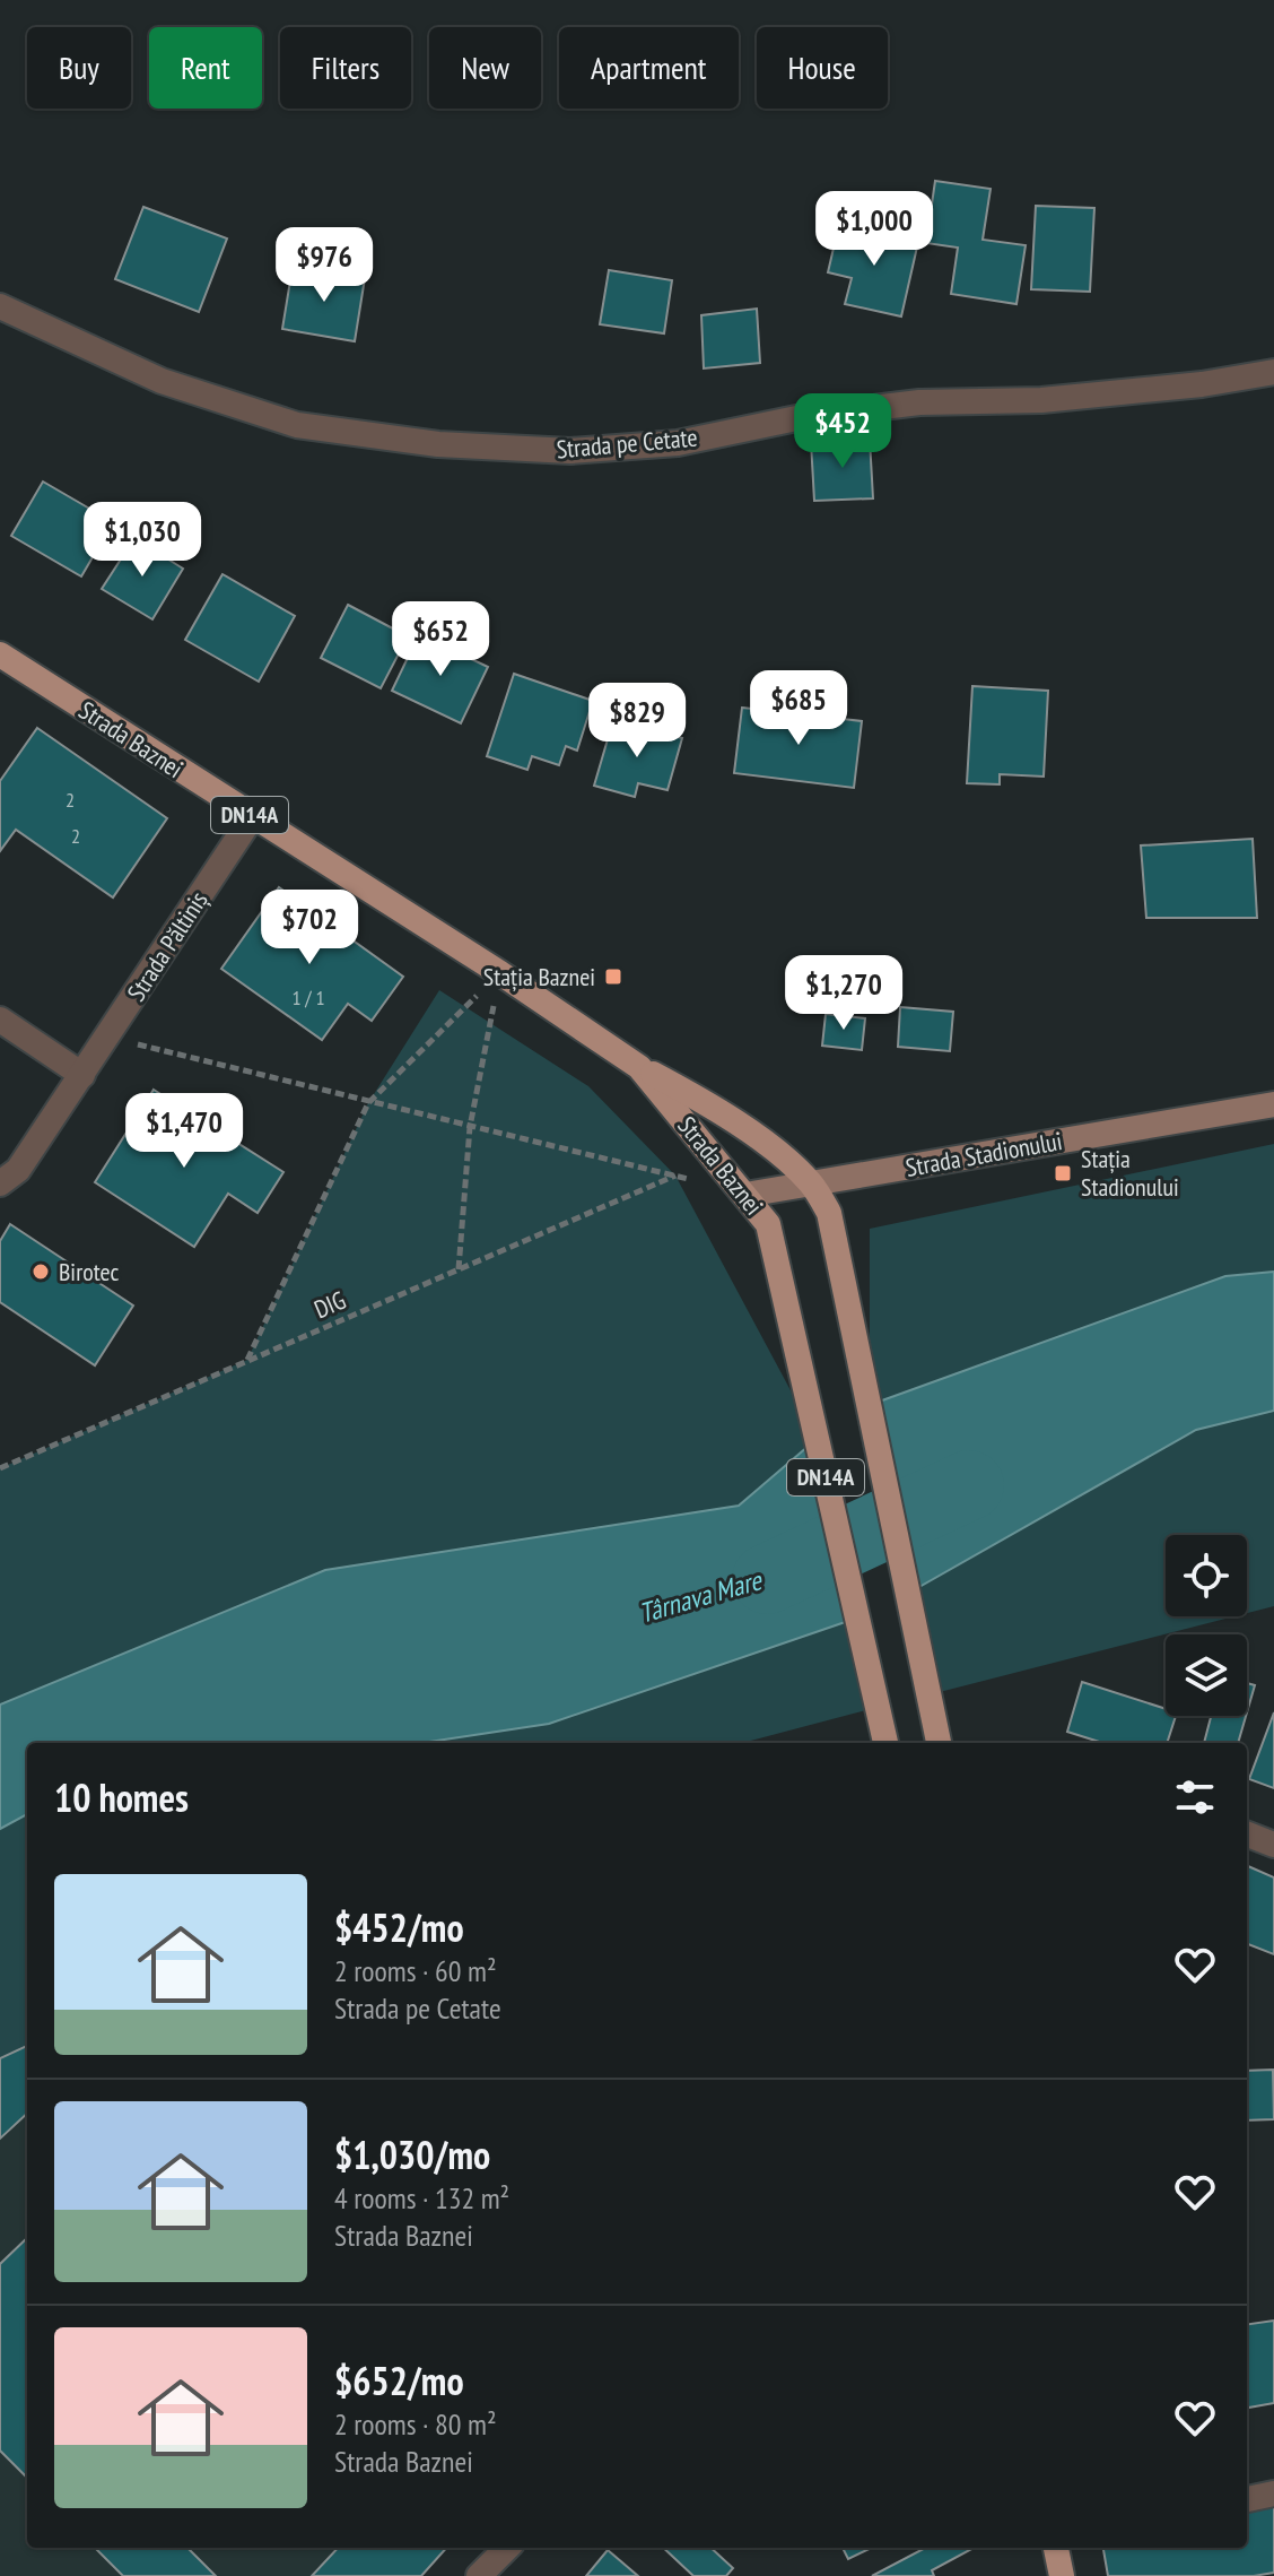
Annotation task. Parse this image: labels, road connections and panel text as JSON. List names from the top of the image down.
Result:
{
  "streets": {
    "main road": ["Strada Baznei", "DN14A", "Strada Stadionului"],
    "street": ["Strada pe Cetate", "Strada Păltiniș"],
    "path": ["DIG"]
  },
  "crossings": [
    ["Strada Baznei", "DN14A"],
    ["Strada Baznei", "Strada Păltiniș"],
    ["Strada Baznei", "Strada Stadionului"],
    ["DN14A", "Strada Stadionului"]
  ],
  "water": ["Târnava Mare"],
  "places": {
    "transit": ["Stația Baznei", "Stația Stadionului"],
    "other": ["Birotec"]
  },
  "house_numbers": ["2", "2", "1 / 1"],
  "page": {
    "chip": [
      "Buy",
      "Rent",
      "Filters",
      "New",
      "Apartment",
      "House"
    ],
    "price": [
      "$1,000",
      "$976",
      "$452",
      "$1,030",
      "$652",
      "$685",
      "$829",
      "$702",
      "$1,270",
      "$1,470"
    ],
    "heading": "10 homes",
    "list": [
      {
        "name": "$452/mo",
        "note": "2 rooms · 60 m² · Strada pe Cetate"
      },
      {
        "name": "$1,030/mo",
        "note": "4 rooms · 132 m² · Strada Baznei"
      },
      {
        "name": "$652/mo",
        "note": "2 rooms · 80 m² · Strada Baznei"
      }
    ]
  }
}
